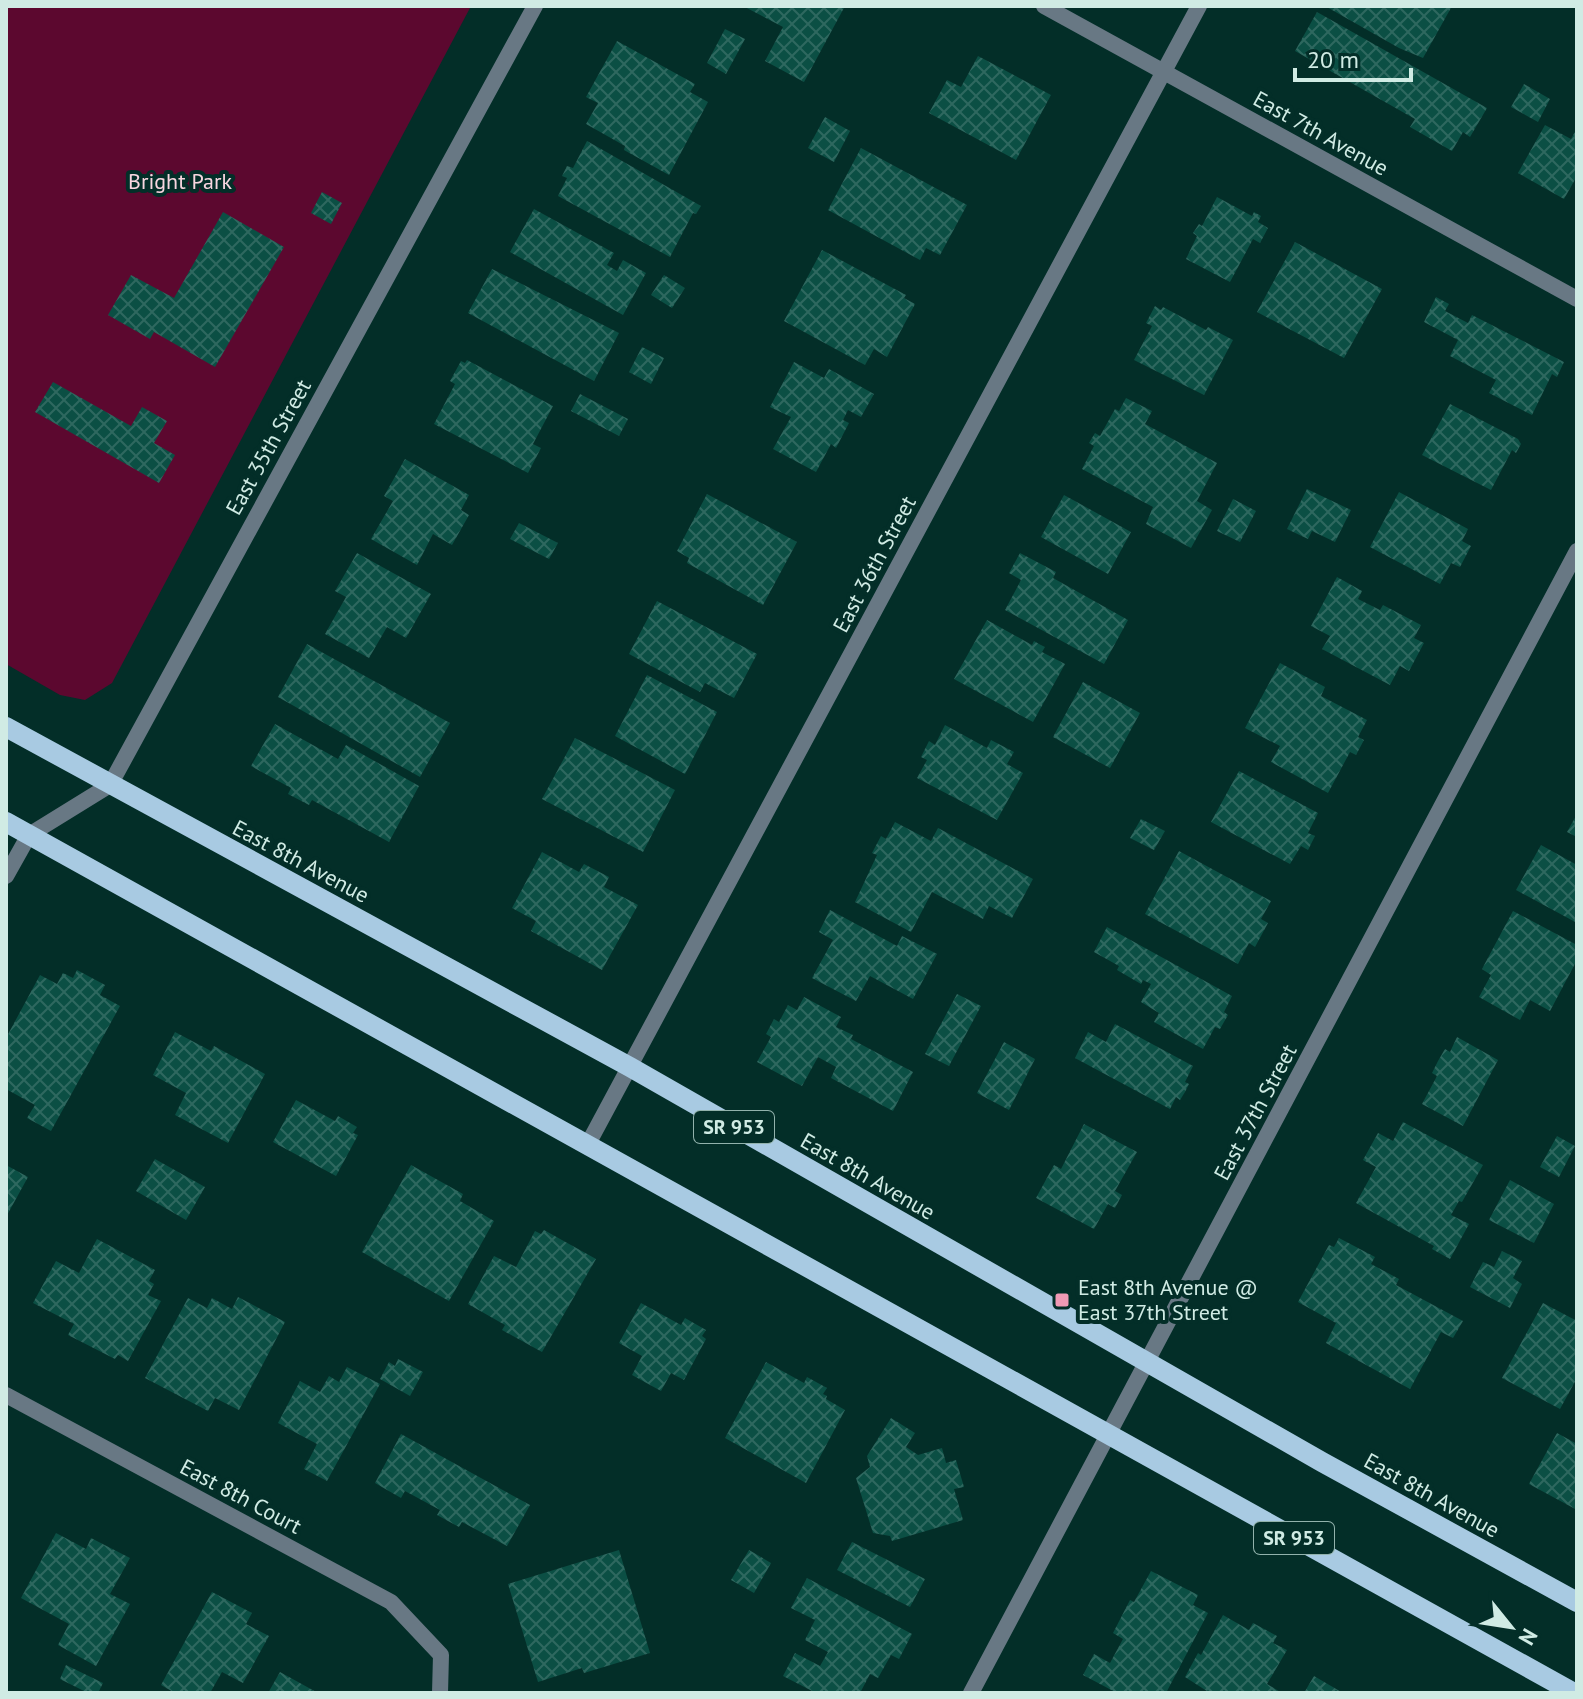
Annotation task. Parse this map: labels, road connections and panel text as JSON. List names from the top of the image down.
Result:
{
  "streets": {
    "main road": ["East 8th Avenue", "SR 953"],
    "street": [
      "East 7th Avenue",
      "East 35th Street",
      "East 36th Street",
      "East 37th Street",
      "East 8th Court"
    ]
  },
  "crossings": [
    ["East 7th Avenue", "East 36th Street"],
    ["East 35th Street", "East 8th Avenue"],
    ["East 35th Street", "SR 953"],
    ["East 36th Street", "East 8th Avenue"],
    ["East 36th Street", "SR 953"],
    ["East 8th Avenue", "East 37th Street"],
    ["East 37th Street", "SR 953"]
  ],
  "parks": ["Bright Park"],
  "places": {
    "transit": ["East 8th Avenue @ East 37th Street"]
  },
  "scale_bar": "20 m",
  "north": "bottom right"
}
